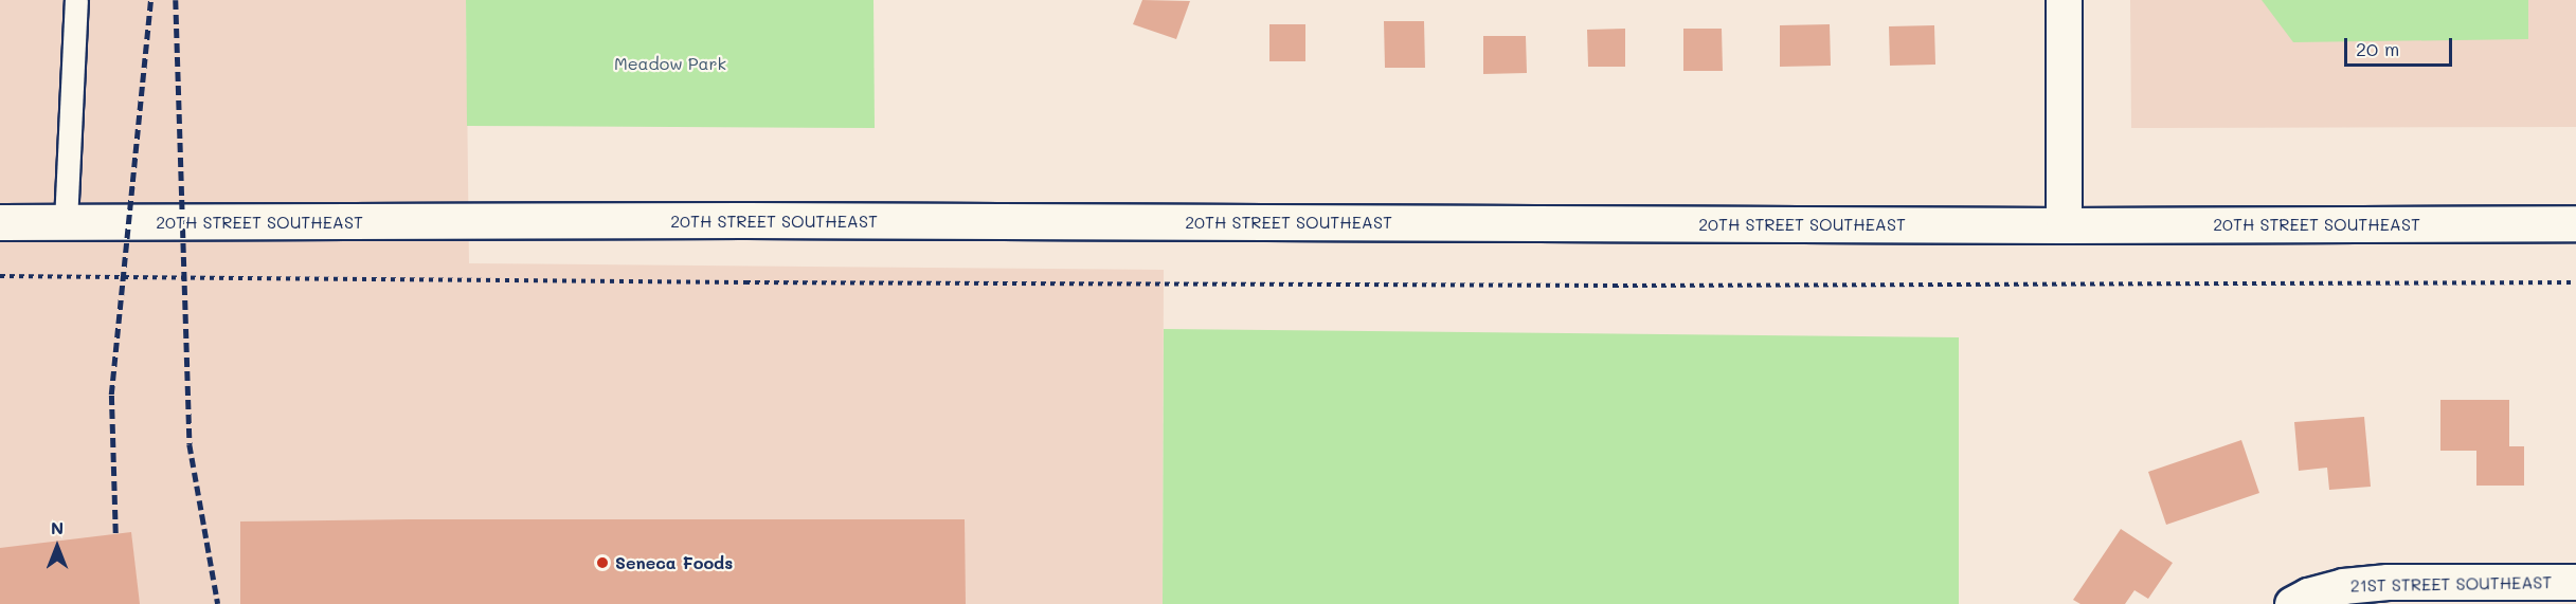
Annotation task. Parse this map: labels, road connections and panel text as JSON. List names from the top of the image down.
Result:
{
  "streets": {
    "street": ["20TH STREET SOUTHEAST", "21ST STREET SOUTHEAST"]
  },
  "parks": ["Meadow Park"],
  "places": ["Seneca Foods"],
  "scale_bar": "20 m",
  "north": "top"
}
